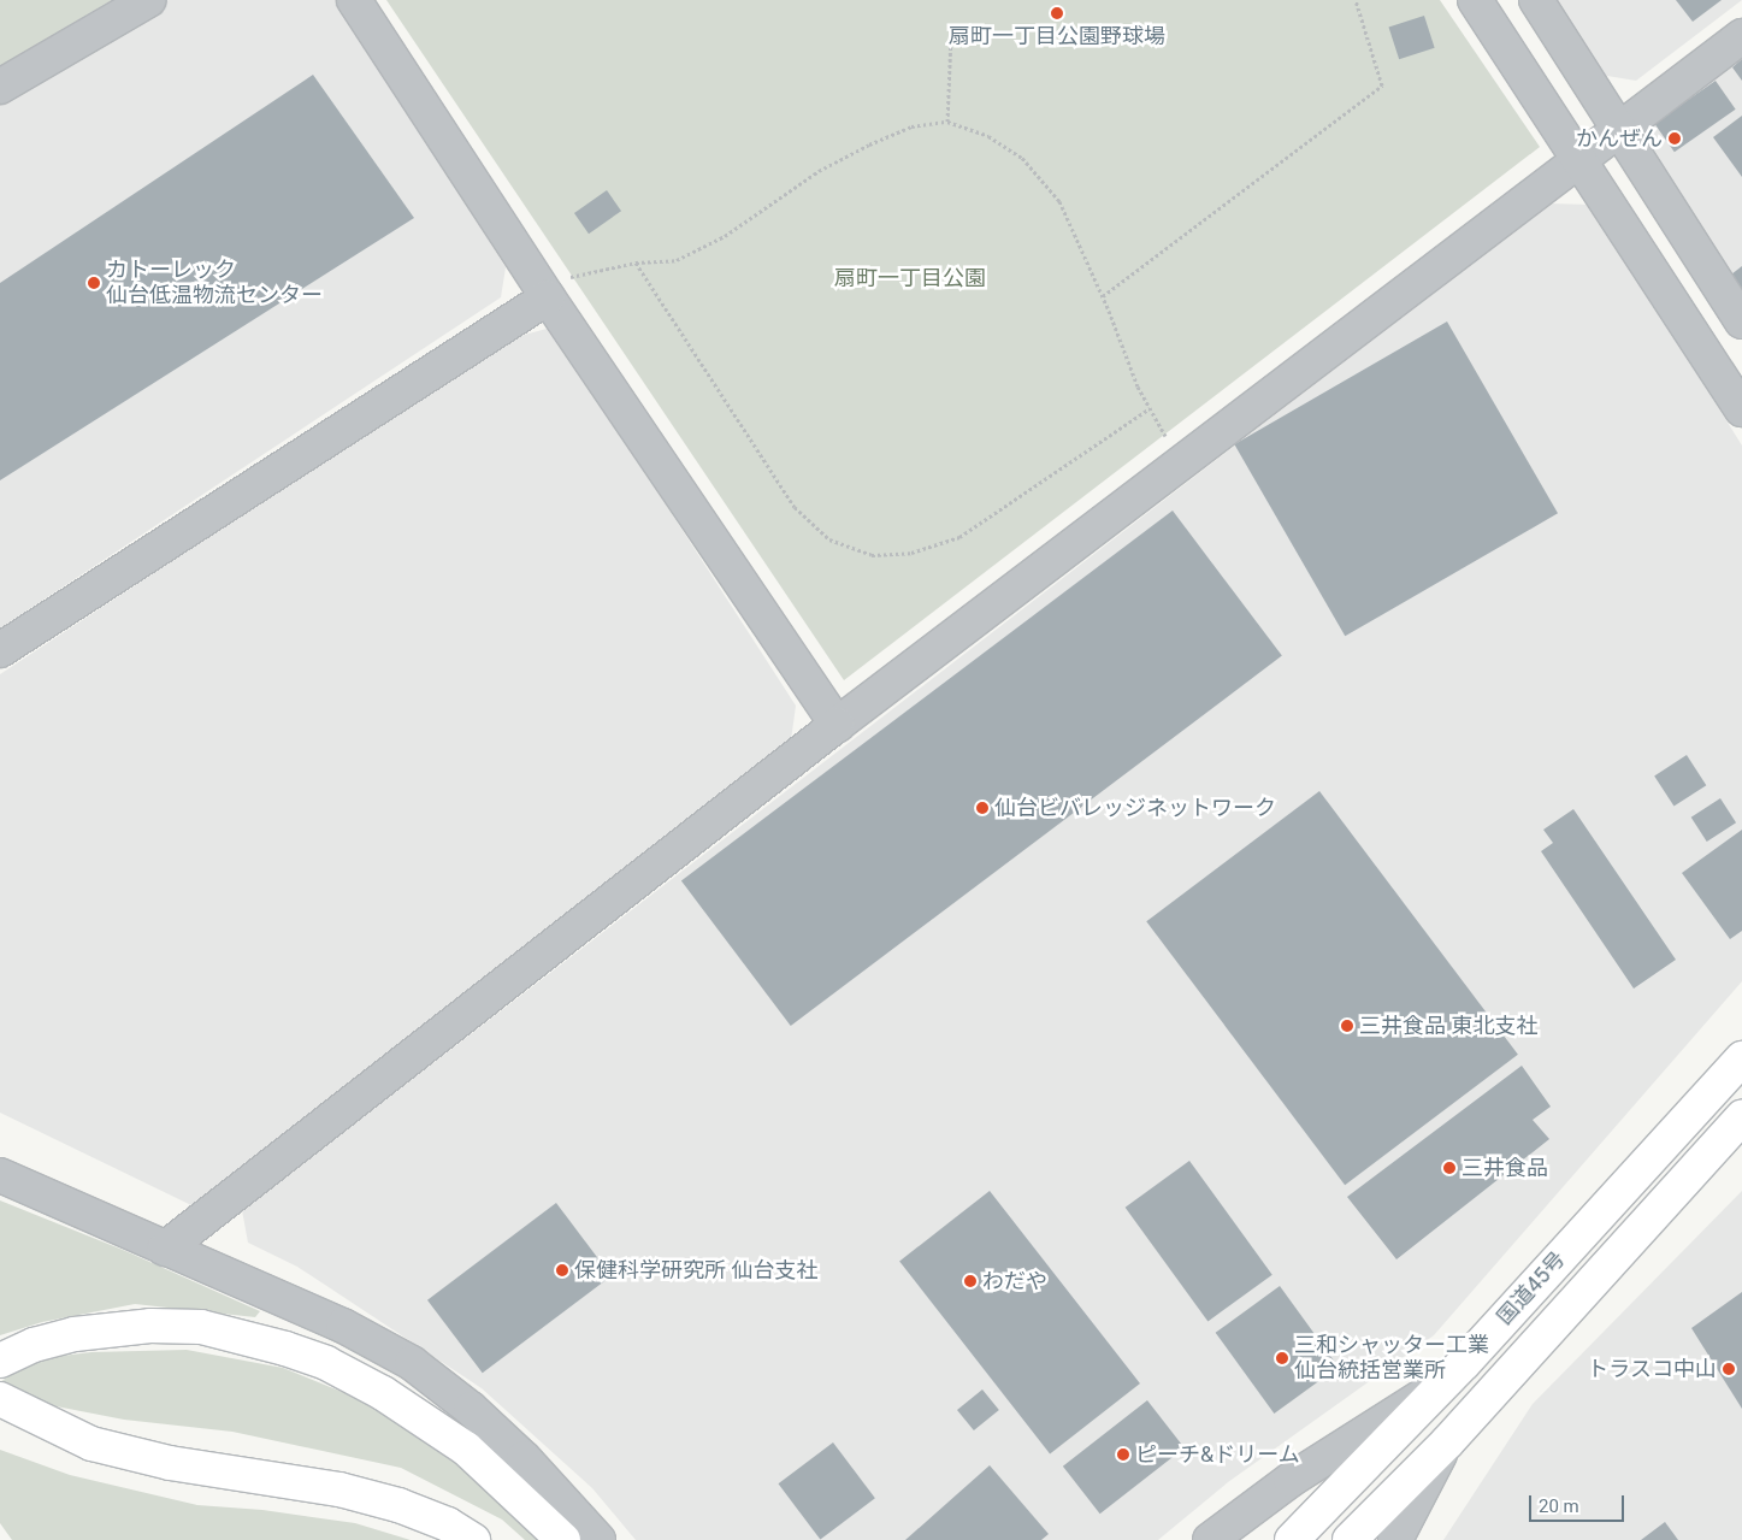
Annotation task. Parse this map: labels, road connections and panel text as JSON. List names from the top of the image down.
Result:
{
  "streets": {
    "highway": ["国道45号"]
  },
  "parks": ["扇町一丁目公園"],
  "places": [
    "扇町一丁目公園野球場",
    "かんぜん",
    "カトーレック 仙台低温物流センター",
    "仙台ビバレッジネットワーク",
    "三井食品 東北支社",
    "三井食品",
    "保健科学研究所 仙台支社",
    "わだや",
    "三和シャッター工業 仙台統括営業所",
    "トラスコ中山",
    "ピーチ&ドリーム"
  ],
  "scale_bar": "20 m"
}
